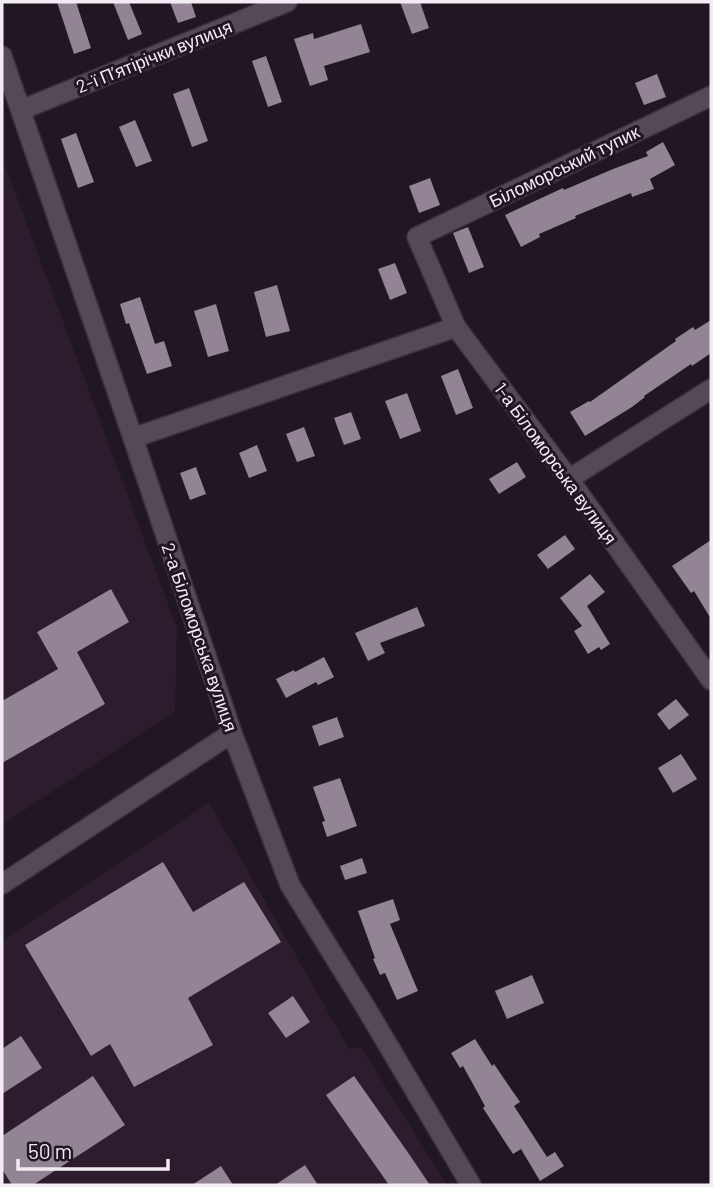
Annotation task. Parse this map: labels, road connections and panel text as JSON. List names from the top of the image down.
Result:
{
  "streets": {
    "street": [
      "2-ї П’ятірічки вулиця",
      "Біломорський тупик",
      "1-а Біломорська вулиця",
      "2-а Біломорська вулиця"
    ]
  },
  "crossings": [
    ["2-ї П’ятірічки вулиця", "2-а Біломорська вулиця"],
    ["Біломорський тупик", "1-а Біломорська вулиця"]
  ],
  "scale_bar": "50 m"
}
